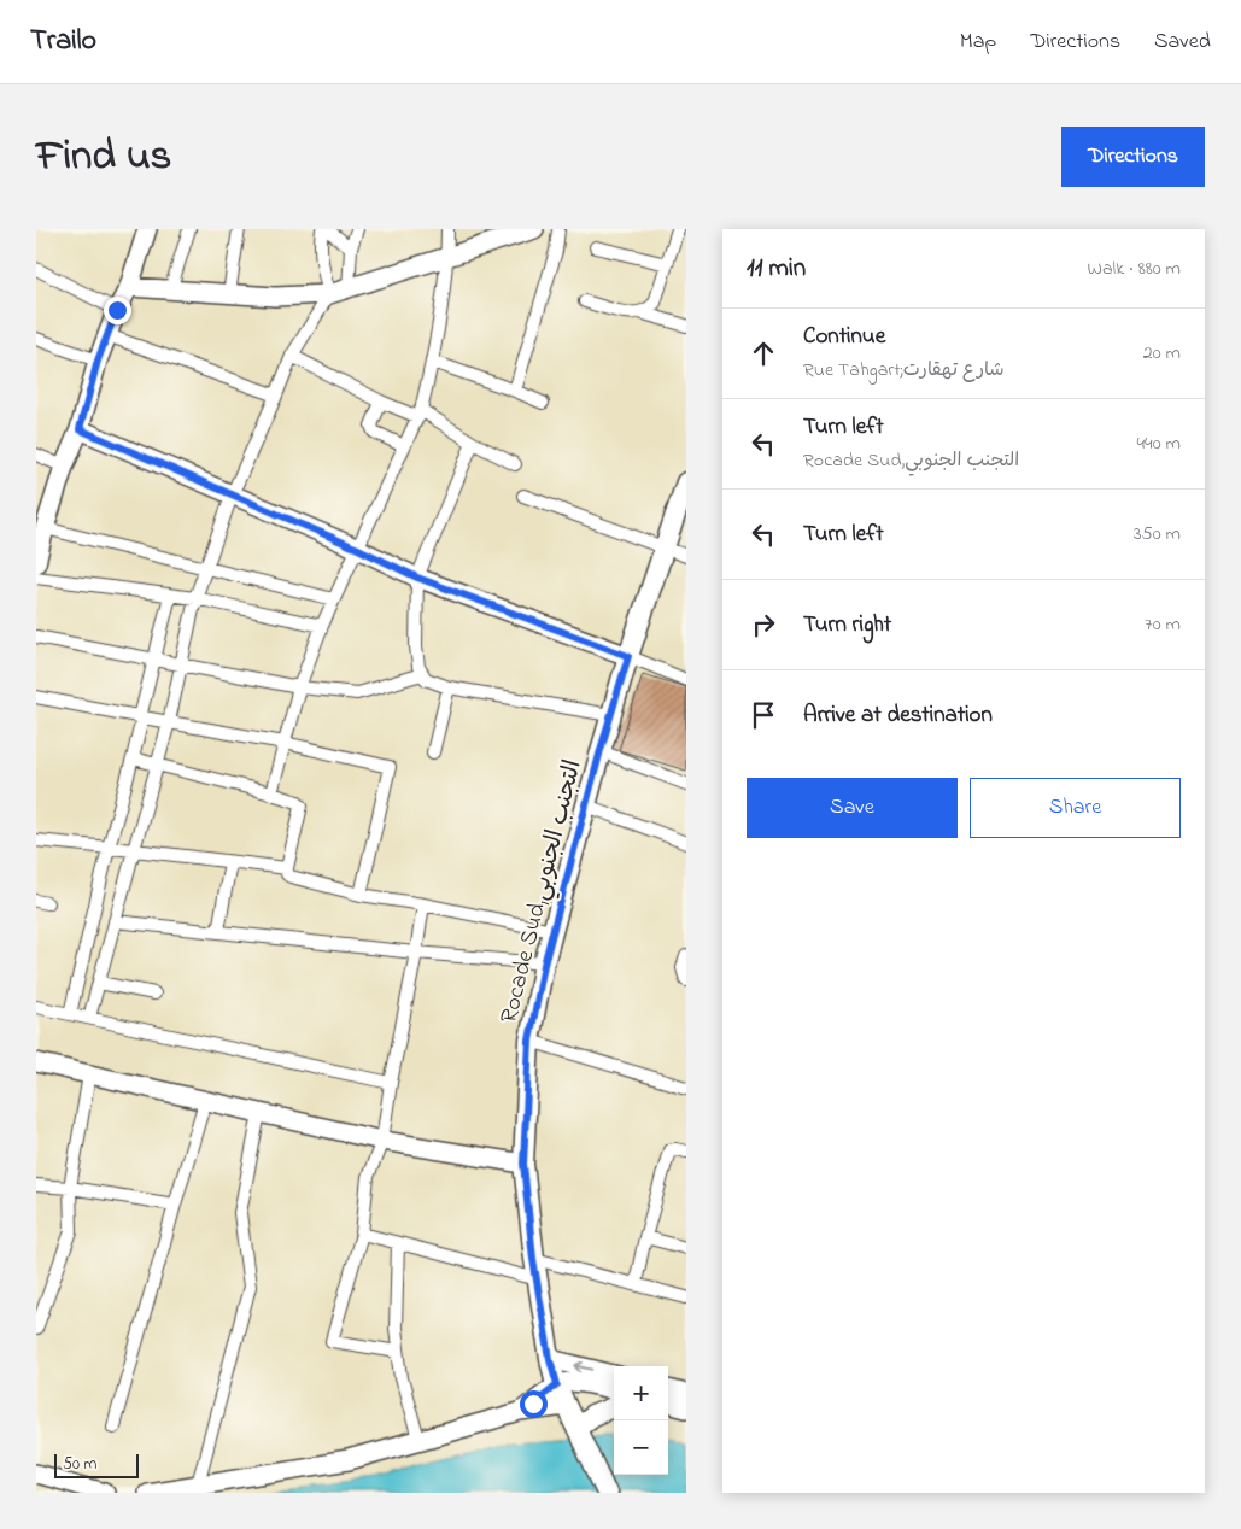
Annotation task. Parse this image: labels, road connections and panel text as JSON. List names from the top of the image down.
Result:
{
  "streets": {
    "main road": ["Rocade Sud,التجنب الجنوبي"]
  },
  "scale_bar": "50 m",
  "page": {
    "header": "Trailo",
    "nav": ["Map", "Directions", "Saved"],
    "title": "Find us",
    "buttons": [
      "Directions",
      ["Save", "Share"]
    ],
    "heading": ["11 min", "Walk · 880 m"],
    "list": [
      ["Continue", "Rue Tahgart;شارع تهقارت", "20 m"],
      ["Turn left", "Rocade Sud,التجنب الجنوبي", "440 m"],
      ["Turn left", "350 m"],
      ["Turn right", "70 m"],
      "Arrive at destination"
    ],
    "map_buttons": ["+", "−"],
    "scale": "50 m"
  }
}
